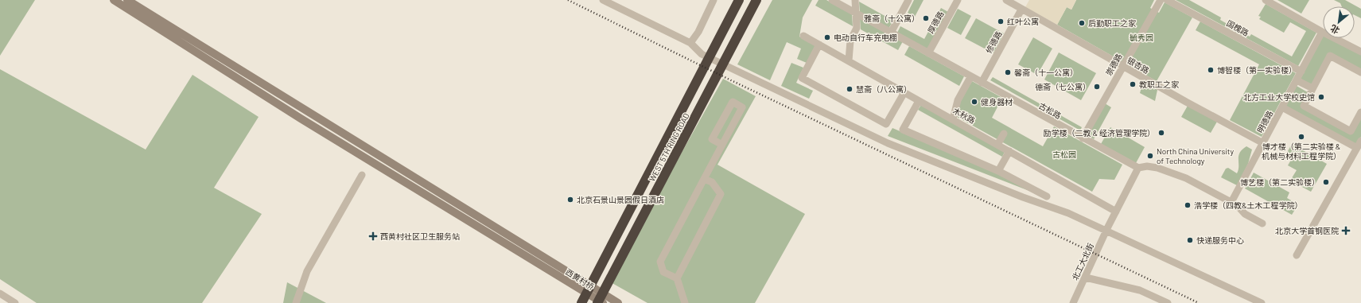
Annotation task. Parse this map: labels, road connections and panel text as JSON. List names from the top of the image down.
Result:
{
  "streets": {
    "highway": ["WEST 5TH RING ROAD"],
    "main road": ["西黄村桥"],
    "street": [
      "厚德路",
      "国槐路",
      "修德路",
      "崇德路",
      "银杏路",
      "古松路",
      "木秋路",
      "明德路",
      "北工大北街"
    ]
  },
  "crossings": [
    ["厚德路", "古松路"],
    ["国槐路", "明德路"],
    ["修德路", "银杏路"],
    ["修德路", "古松路"],
    ["崇德路", "银杏路"],
    ["崇德路", "古松路"],
    ["银杏路", "明德路"],
    ["古松路", "明德路"],
    ["古松路", "北工大北街"],
    ["木秋路", "北工大北街"]
  ],
  "parks": ["毓秀园", "古松园"],
  "places": {
    "other": [
      "雅斋（十公寓）",
      "红叶公寓",
      "后勤职工之家",
      "电动自行车充电棚",
      "博智楼（第一实验楼）",
      "馨斋（十一公寓）",
      "教职工之家",
      "德斋（七公寓）",
      "慧斋（八公寓）",
      "北方工业大学校史馆",
      "健身器材",
      "励学楼（二教 & 经济管理学院）",
      "博才楼（第二实验楼 & 机械与材料工程学院）",
      "North China University of Technology",
      "博艺楼（第二实验楼）",
      "北京石景山景园假日酒店",
      "浩学楼（四教&土木工程学院）",
      "快递服务中心"
    ],
    "health": ["北京大学首钢医院", "西黄村社区卫生服务站"]
  },
  "north": "bottom left"
}
